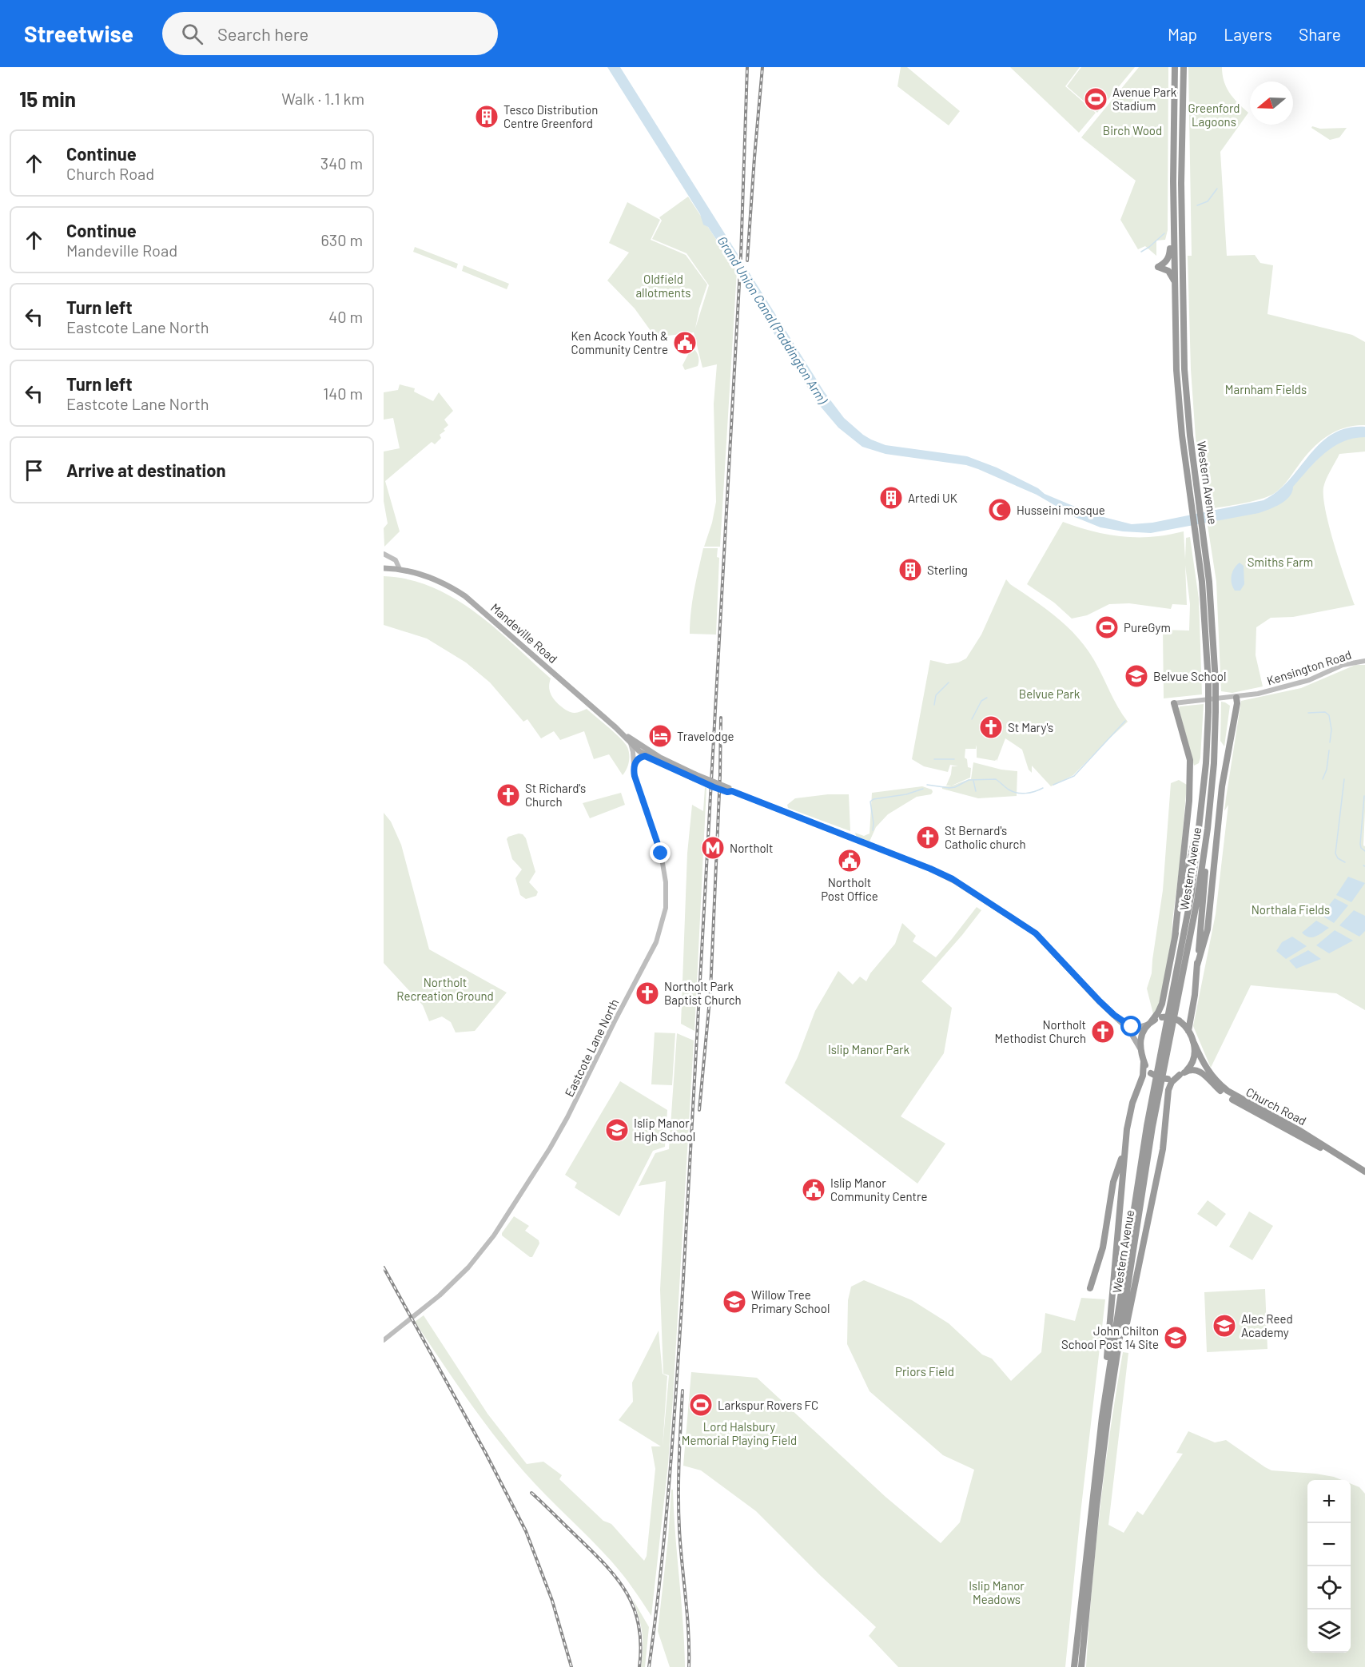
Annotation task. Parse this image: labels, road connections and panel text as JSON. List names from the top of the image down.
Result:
{
  "streets": {
    "highway": ["Western Avenue", "Church Road"],
    "main road": ["Mandeville Road"],
    "street": ["Kensington Road", "Eastcote Lane North"]
  },
  "crossings": [
    ["Mandeville Road", "Eastcote Lane North"]
  ],
  "water": ["Grand Union Canal (Paddington Arm)"],
  "parks": [
    "Greenford Lagoons",
    "Birch Wood",
    "Oldfield allotments",
    "Marnham Fields",
    "Smiths Farm",
    "Belvue Park",
    "Northala Fields",
    "Northolt Recreation Ground",
    "Islip Manor Park",
    "Priors Field",
    "Lord Halsbury Memorial Playing Field",
    "Islip Manor Meadows"
  ],
  "places": {
    "sports": ["Avenue Park Stadium", "PureGym", "Larkspur Rovers FC"],
    "building": ["Tesco Distribution Centre Greenford", "Artedi UK", "Sterling"],
    "public building": ["Ken Acock Youth & Community Centre", "Northolt Post Office", "Islip Manor Community Centre"],
    "mosque": ["Husseini mosque"],
    "school or university": [
      "Belvue School",
      "Islip Manor High School",
      "Willow Tree Primary School",
      "Alec Reed Academy",
      "John Chilton School Post 14 Site"
    ],
    "church": [
      "St Mary's",
      "St Richard's Church",
      "St Bernard's Catholic church",
      "Northolt Park Baptist Church",
      "Northolt Methodist Church"
    ],
    "hotel": ["Travelodge"],
    "metro station": ["Northolt"]
  },
  "north": "left",
  "page": {
    "header": "Streetwise",
    "search": "Search here",
    "nav": ["Map", "Layers", "Share"],
    "heading": ["15 min", "Walk · 1.1 km"],
    "list": [
      ["Continue", "Church Road", "340 m"],
      ["Continue", "Mandeville Road", "630 m"],
      ["Turn left", "Eastcote Lane North", "40 m"],
      ["Turn left", "Eastcote Lane North", "140 m"],
      "Arrive at destination"
    ],
    "map_buttons": ["+", "−"]
  }
}
